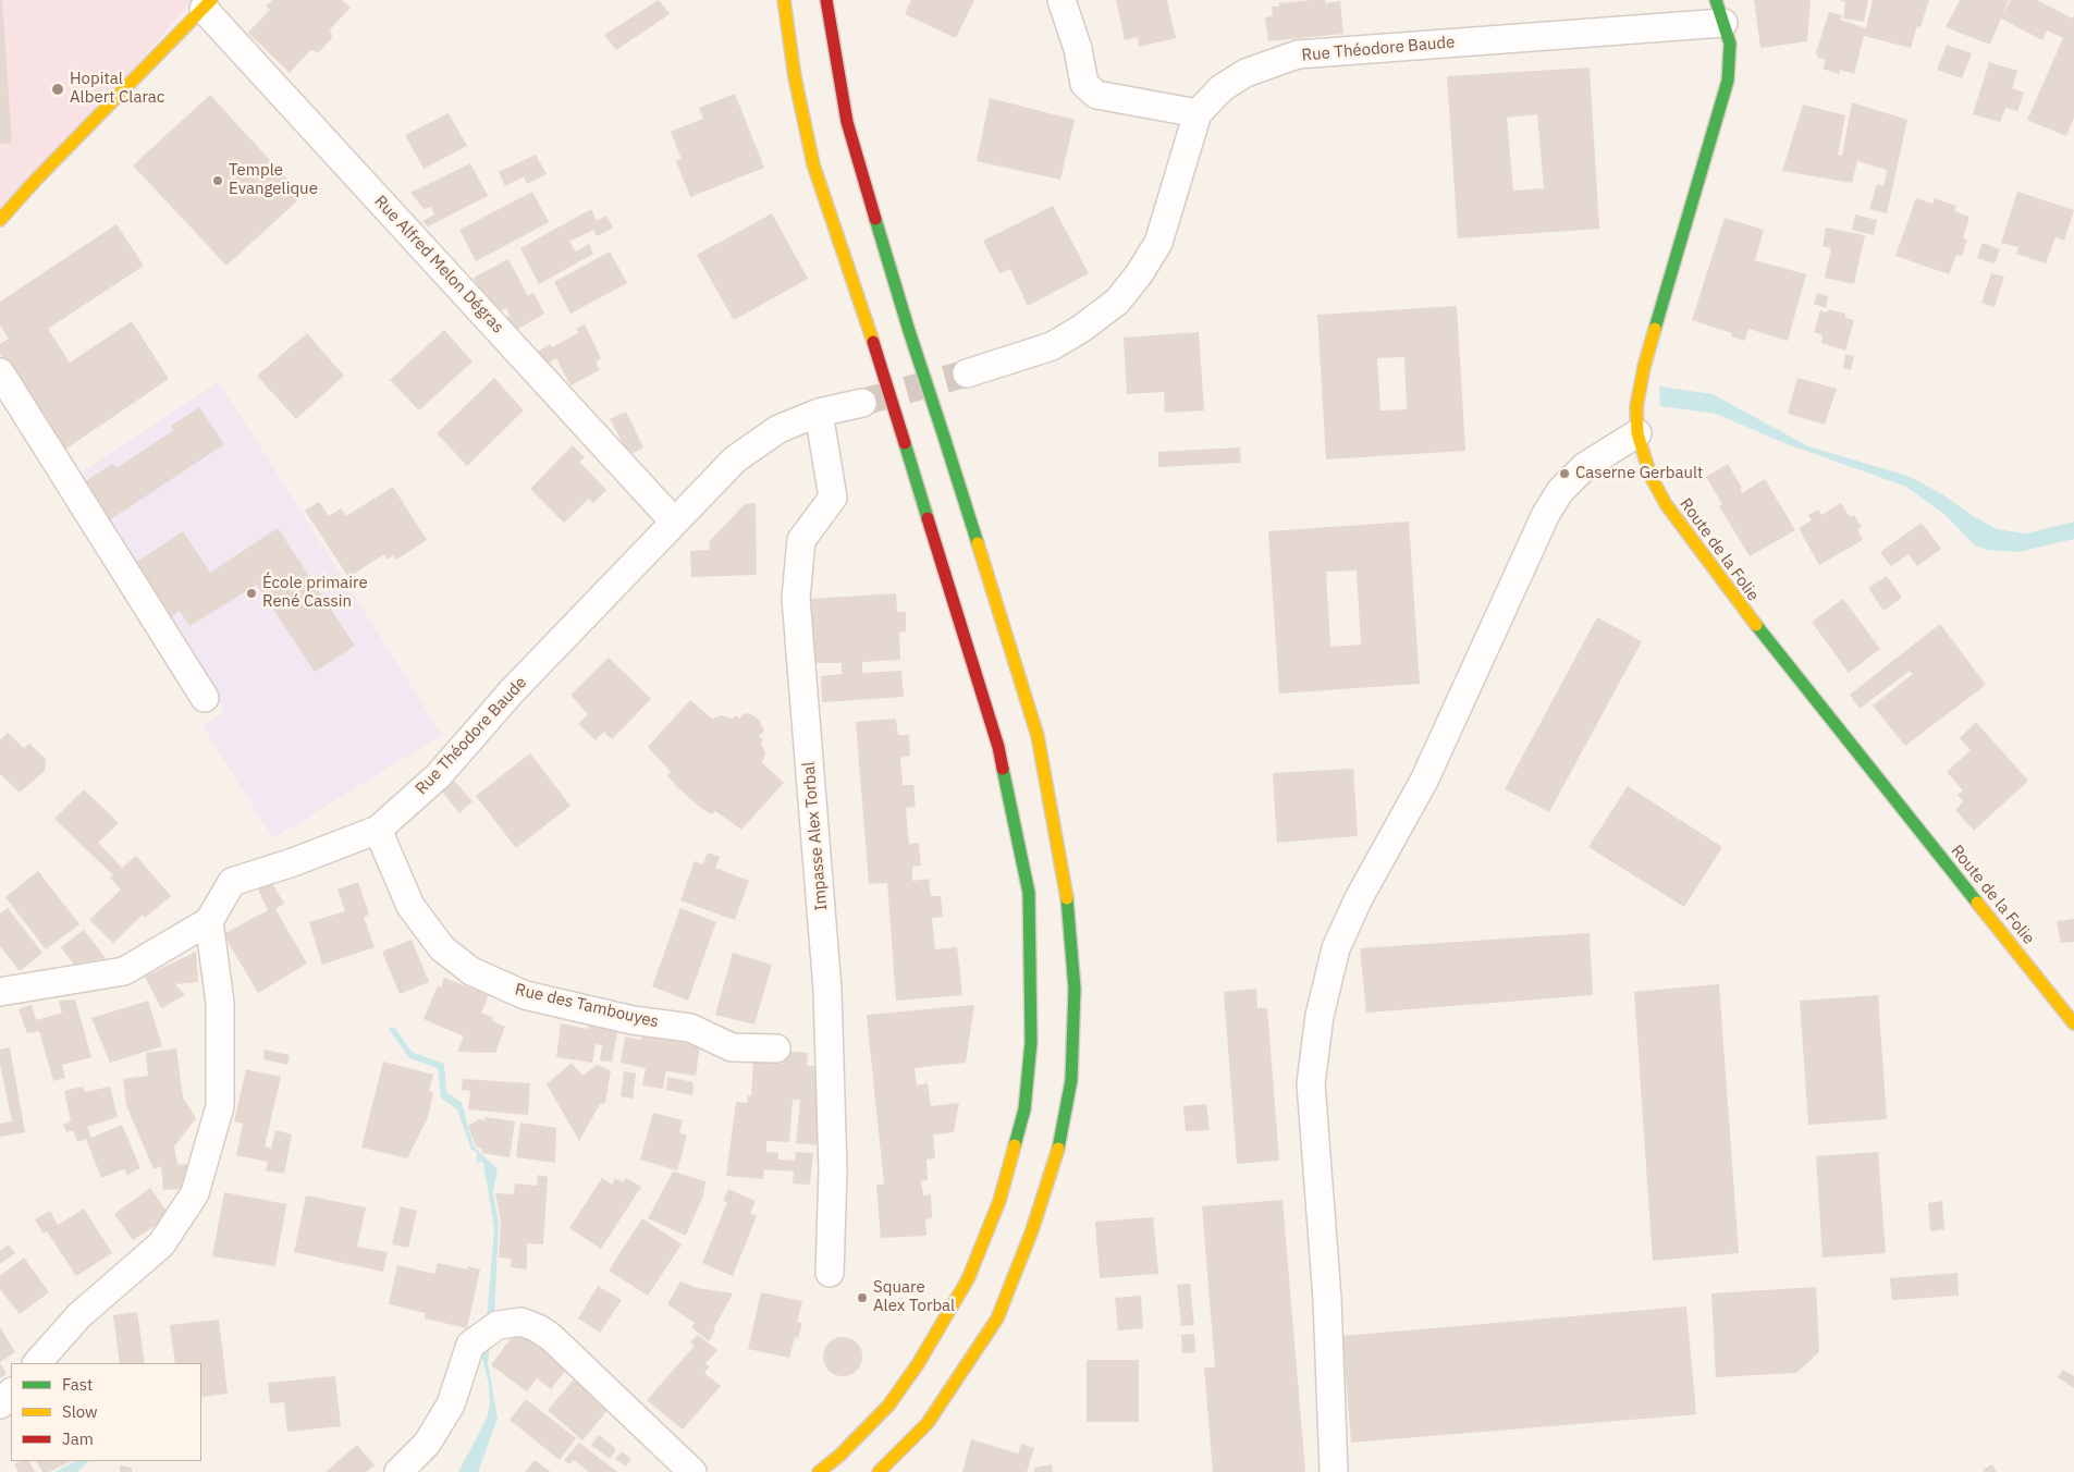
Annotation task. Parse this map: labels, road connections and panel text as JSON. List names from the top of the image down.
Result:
{
  "streets": {
    "main road": ["Route de la Folie"],
    "street": [
      "Rue Théodore Baude",
      "Rue Alfred Melon Dégras",
      "Impasse Alex Torbal",
      "Rue des Tambouyes"
    ]
  },
  "crossings": [
    ["Rue Théodore Baude", "Rue Alfred Melon Dégras"],
    ["Rue Théodore Baude", "Route de la Folie"],
    ["Rue Théodore Baude", "Impasse Alex Torbal"],
    ["Rue Théodore Baude", "Rue des Tambouyes"]
  ],
  "places": [
    "Hopital Albert Clarac",
    "Temple Evangelique",
    "Caserne Gerbault",
    "École primaire René Cassin",
    "Square Alex Torbal"
  ],
  "legend": ["Fast", "Slow", "Jam"]
}
